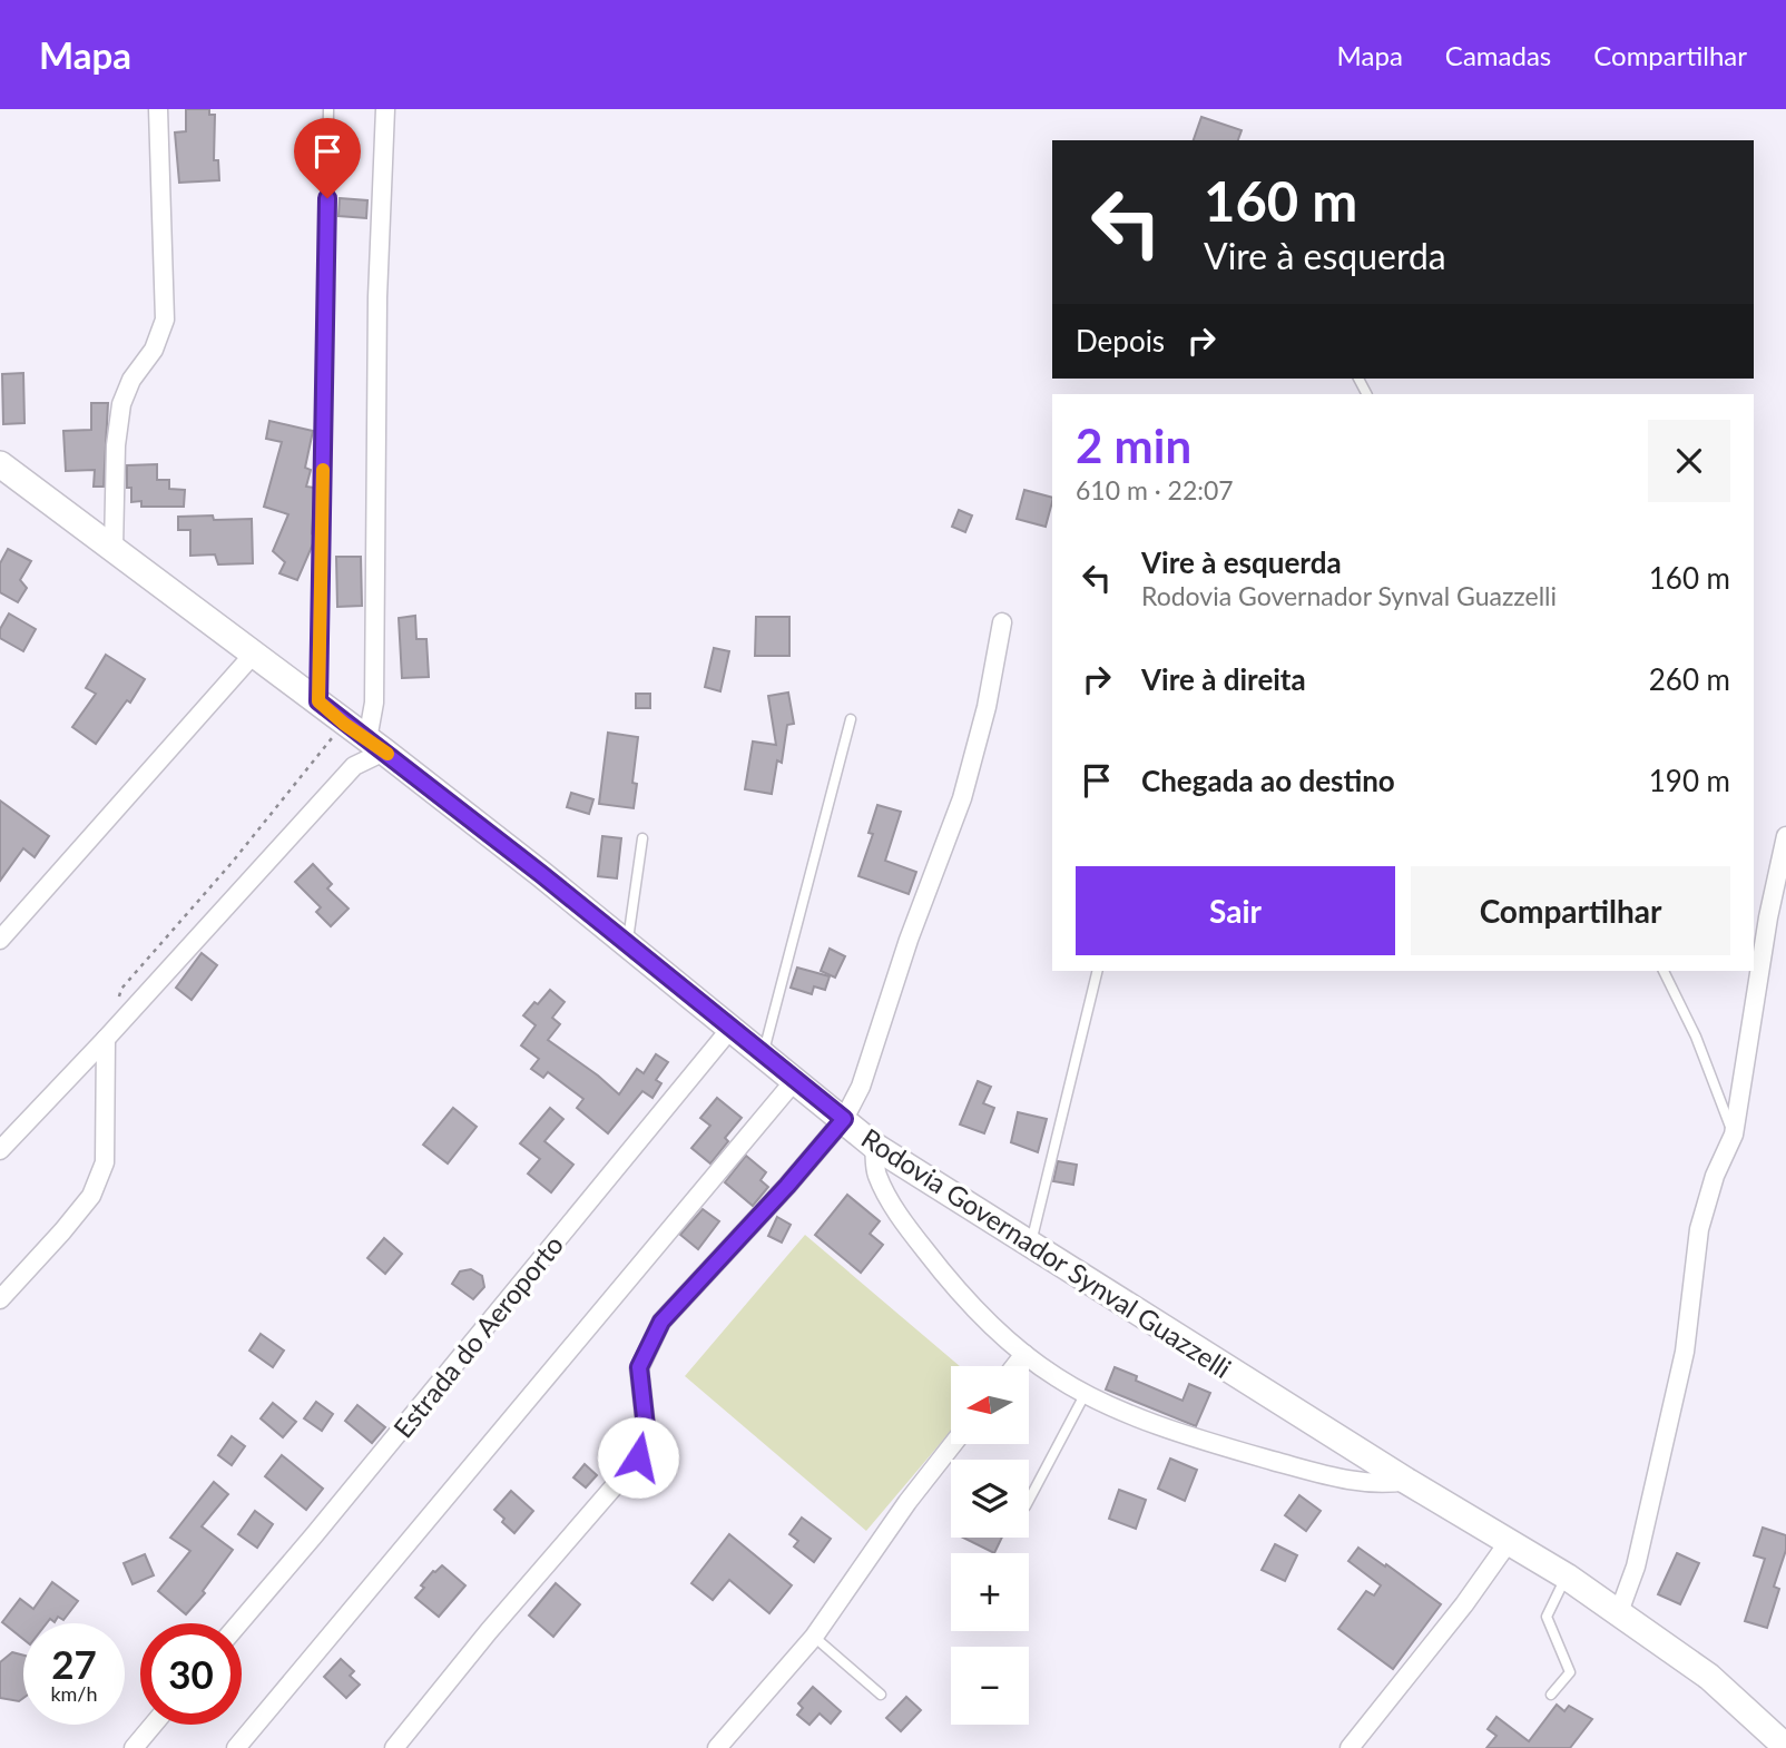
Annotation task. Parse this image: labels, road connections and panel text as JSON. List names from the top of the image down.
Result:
{
  "streets": {
    "main road": ["Rodovia Governador Synval Guazzelli"],
    "street": ["Estrada do Aeroporto"]
  },
  "crossings": [
    ["Rodovia Governador Synval Guazzelli", "Estrada do Aeroporto"]
  ],
  "north": "left",
  "page": {
    "header": "Mapa",
    "nav": ["Mapa", "Camadas", "Compartilhar"],
    "turn": ["160 m", "Vire à esquerda"],
    "then": "Depois",
    "heading": ["2 min", "610 m · 22:07"],
    "list": [
      {
        "name": "Vire à esquerda",
        "note": "Rodovia Governador Synval Guazzelli",
        "value": "160 m"
      },
      {
        "name": "Vire à direita",
        "value": "260 m"
      },
      {
        "name": "Chegada ao destino",
        "value": "190 m"
      }
    ],
    "buttons": ["Sair", "Compartilhar"],
    "map_buttons": ["+", "−"],
    "speed": "27 km/h",
    "limit": "30"
  }
}
